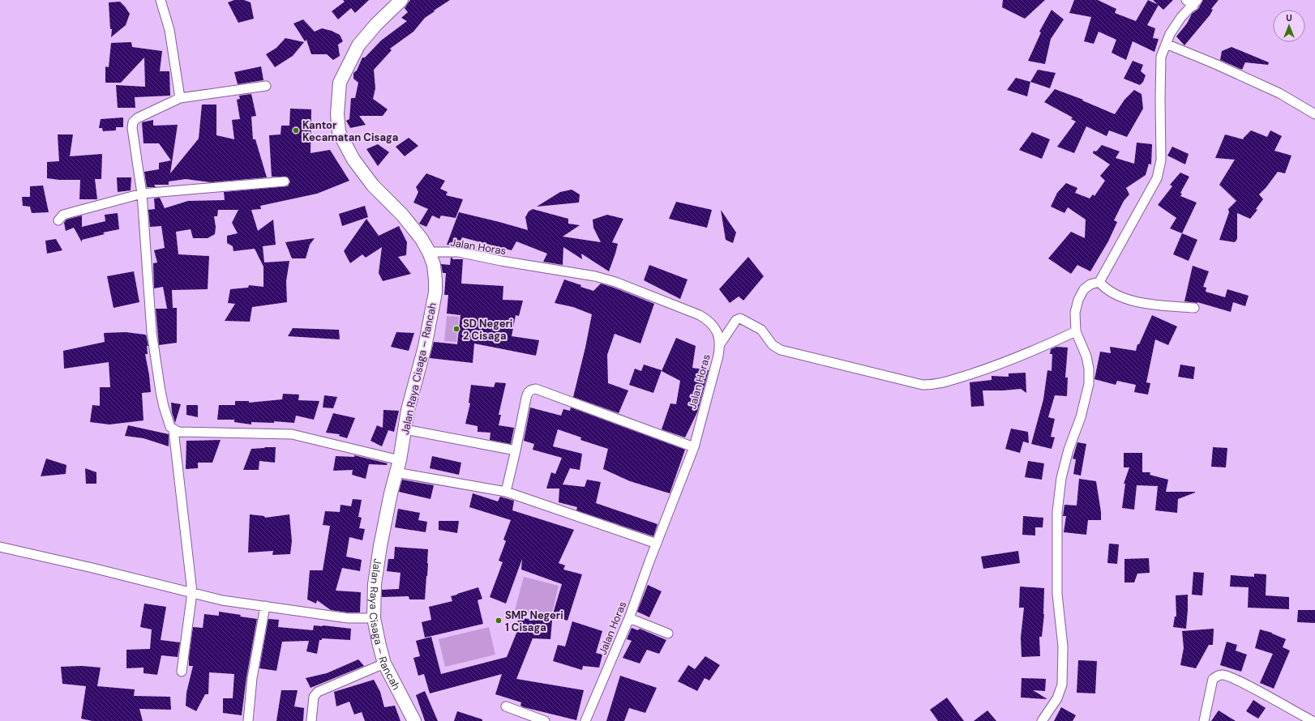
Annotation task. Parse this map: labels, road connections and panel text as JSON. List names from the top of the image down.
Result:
{
  "streets": {
    "main road": ["Jalan Raya Cisaga – Rancah"],
    "street": ["Jalan Horas"]
  },
  "crossings": [
    ["Jalan Horas", "Jalan Raya Cisaga – Rancah"]
  ],
  "places": ["Kantor Kecamatan Cisaga", "SD Negeri 2 Cisaga", "SMP Negeri 1 Cisaga"],
  "north": "top"
}
